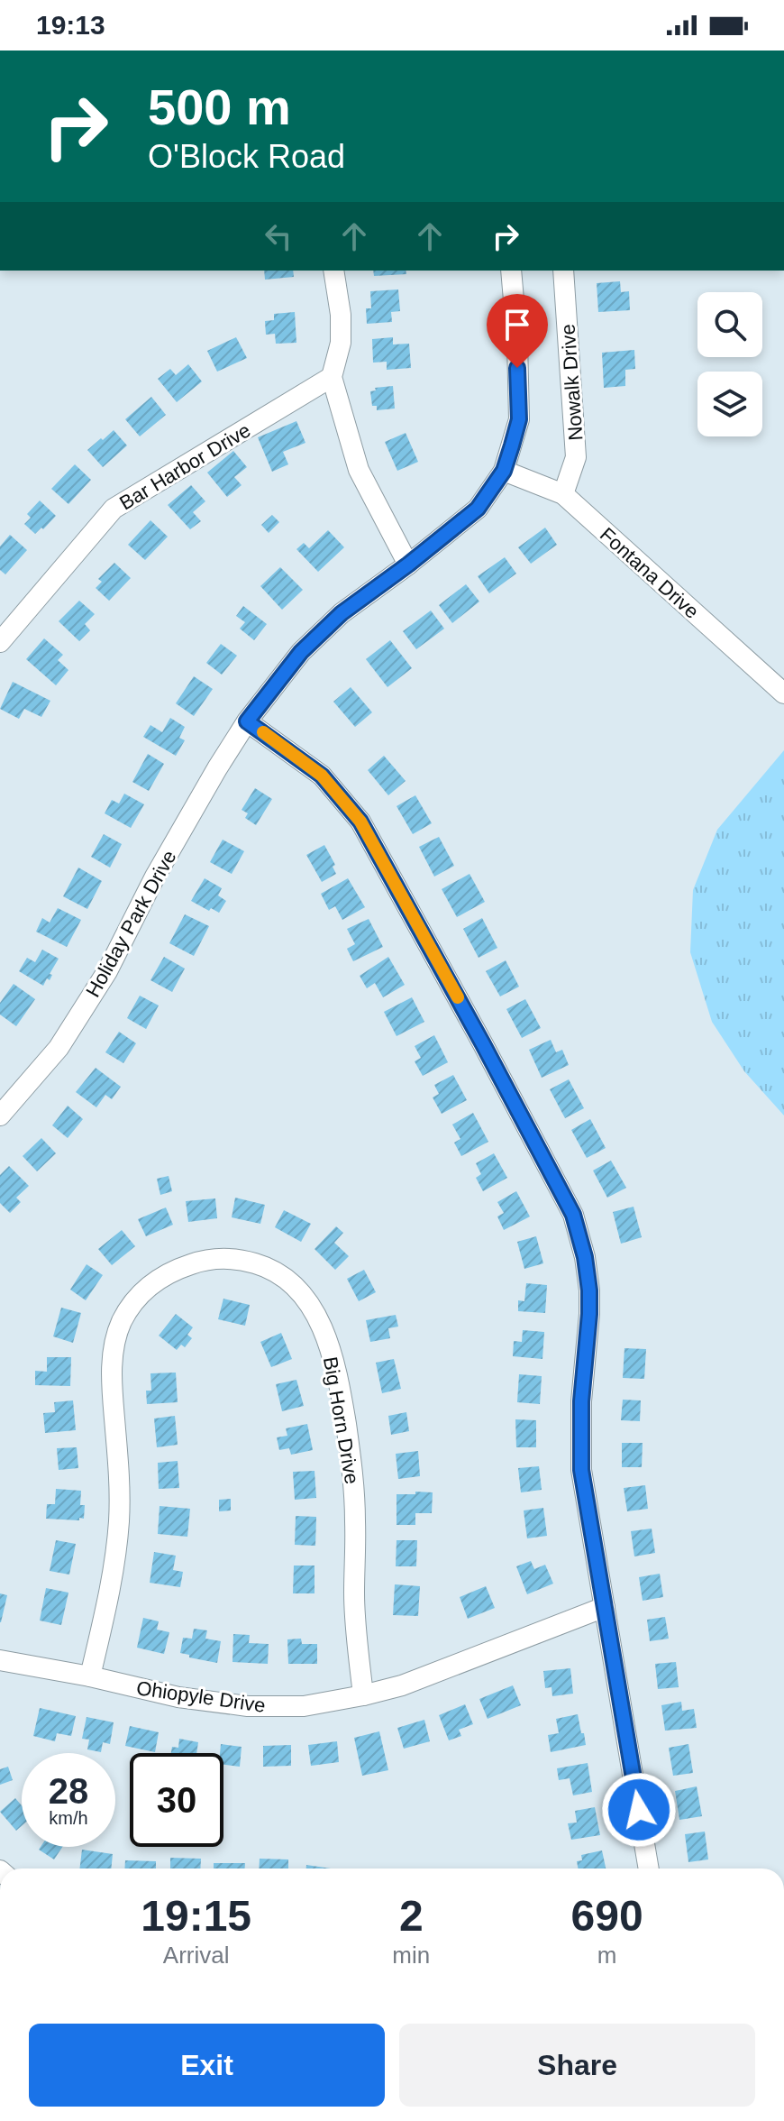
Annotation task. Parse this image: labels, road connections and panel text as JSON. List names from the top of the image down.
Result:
{
  "streets": {
    "street": [
      "Nowalk Drive",
      "Bar Harbor Drive",
      "Fontana Drive",
      "Holiday Park Drive",
      "Big Horn Drive",
      "Ohiopyle Drive"
    ]
  },
  "crossings": [
    ["Nowalk Drive", "Fontana Drive"],
    ["Fontana Drive", "Holiday Park Drive"],
    ["Big Horn Drive", "Ohiopyle Drive"]
  ],
  "page": {
    "status": "19:13",
    "turn": ["500 m", "O'Block Road"],
    "speed": "28 km/h",
    "limit": "30",
    "eta": [
      "19:15",
      "Arrival",
      "2",
      "min",
      "690",
      "m"
    ],
    "buttons": ["Exit", "Share"]
  }
}
